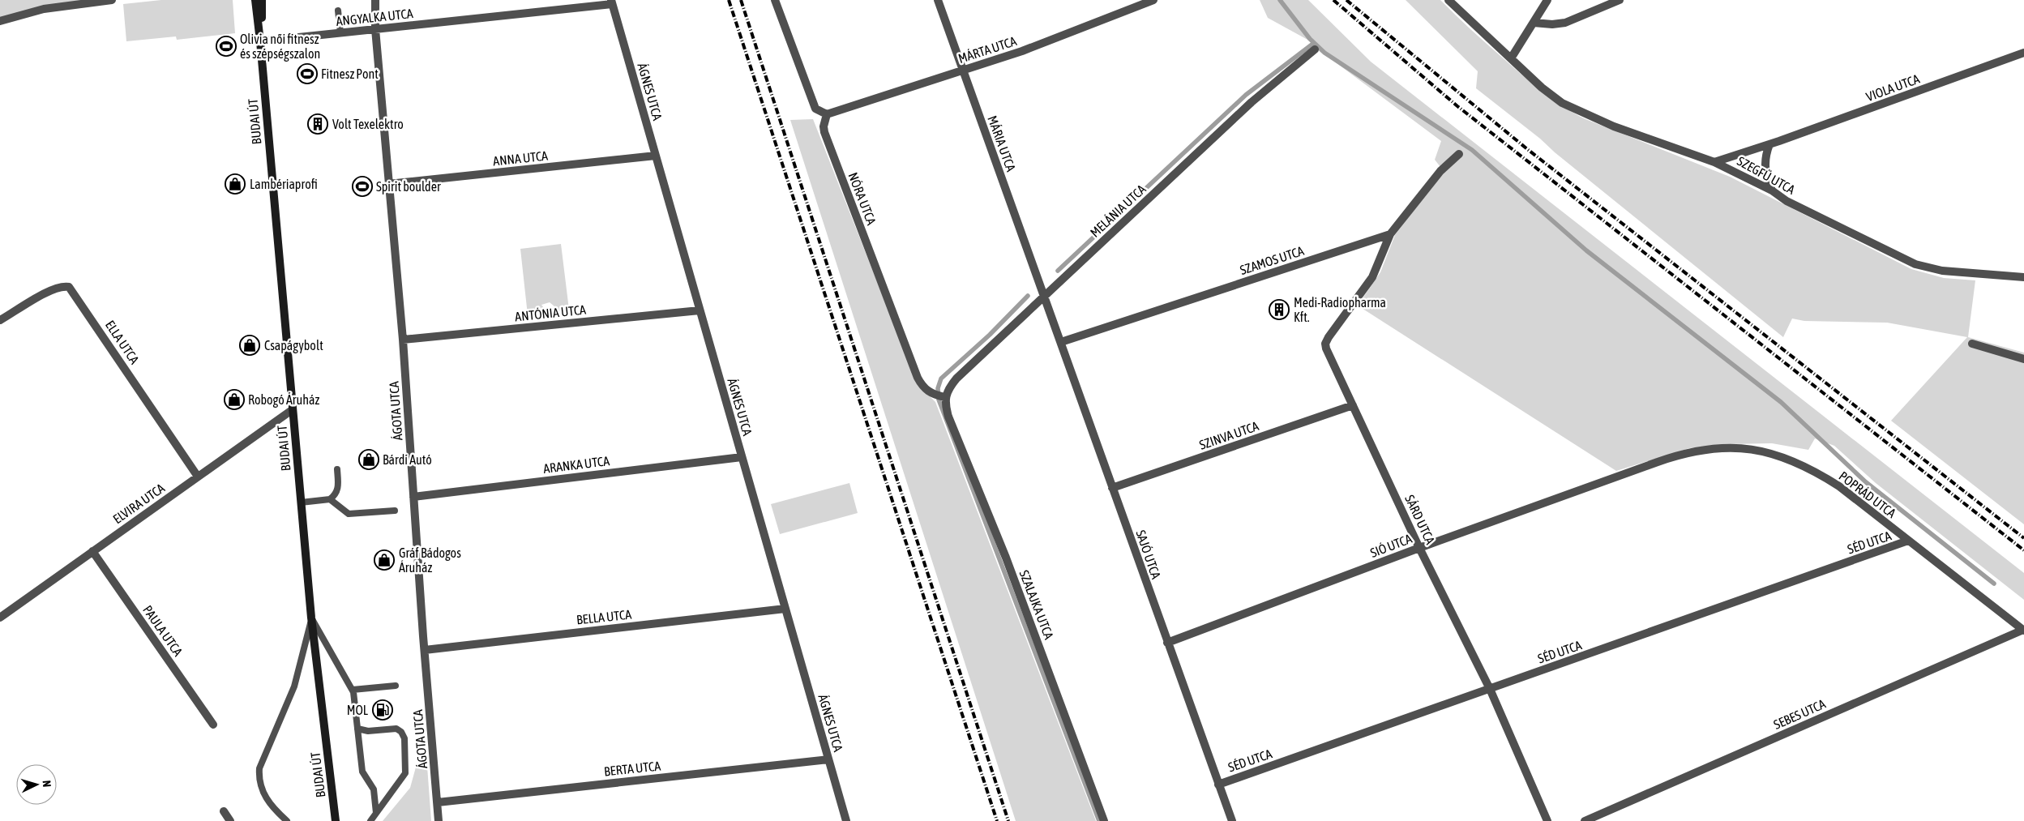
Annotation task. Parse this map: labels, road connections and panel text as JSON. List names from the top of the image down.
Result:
{
  "streets": {
    "main road": ["BUDAI ÚT"],
    "street": [
      "ANGYALKA UTCA",
      "MÁRTA UTCA",
      "VIOLA UTCA",
      "ÁGNES UTCA",
      "MÁRIA UTCA",
      "ANNA UTCA",
      "SZEGFŰ UTCA",
      "NÓRA UTCA",
      "MELÁNIA UTCA",
      "SZAMOS UTCA",
      "ANTÓNIA UTCA",
      "ELLA UTCA",
      "ÁGOTA UTCA",
      "SZINVA UTCA",
      "ARANKA UTCA",
      "POPRÁD UTCA",
      "ELVIRA UTCA",
      "SÁRD UTCA",
      "SÉD UTCA",
      "SIÓ UTCA",
      "SAJÓ UTCA",
      "SZALAJKA UTCA",
      "BELLA UTCA",
      "PAULA UTCA",
      "SEBES UTCA",
      "BERTA UTCA"
    ]
  },
  "crossings": [
    ["ANGYALKA UTCA", "ÁGNES UTCA"],
    ["ANGYALKA UTCA", "BUDAI ÚT"],
    ["ANGYALKA UTCA", "ÁGOTA UTCA"],
    ["MÁRTA UTCA", "MÁRIA UTCA"],
    ["MÁRTA UTCA", "NÓRA UTCA"],
    ["VIOLA UTCA", "SZEGFŰ UTCA"],
    ["ÁGNES UTCA", "ANNA UTCA"],
    ["ÁGNES UTCA", "ANTÓNIA UTCA"],
    ["ÁGNES UTCA", "ARANKA UTCA"],
    ["ÁGNES UTCA", "BELLA UTCA"],
    ["ÁGNES UTCA", "BERTA UTCA"],
    ["BUDAI ÚT", "ELVIRA UTCA"],
    ["MÁRIA UTCA", "MELÁNIA UTCA"],
    ["MÁRIA UTCA", "SAJÓ UTCA"],
    ["ANNA UTCA", "ÁGOTA UTCA"],
    ["NÓRA UTCA", "MELÁNIA UTCA"],
    ["NÓRA UTCA", "SZALAJKA UTCA"],
    ["MELÁNIA UTCA", "SAJÓ UTCA"],
    ["MELÁNIA UTCA", "SZALAJKA UTCA"],
    ["SZAMOS UTCA", "SÁRD UTCA"],
    ["SZAMOS UTCA", "SAJÓ UTCA"],
    ["ANTÓNIA UTCA", "ÁGOTA UTCA"],
    ["ELLA UTCA", "ELVIRA UTCA"],
    ["ÁGOTA UTCA", "ARANKA UTCA"],
    ["ÁGOTA UTCA", "BELLA UTCA"],
    ["ÁGOTA UTCA", "BERTA UTCA"],
    ["SZINVA UTCA", "SÁRD UTCA"],
    ["SZINVA UTCA", "SAJÓ UTCA"],
    ["POPRÁD UTCA", "SÉD UTCA"],
    ["POPRÁD UTCA", "SIÓ UTCA"],
    ["POPRÁD UTCA", "SEBES UTCA"],
    ["ELVIRA UTCA", "PAULA UTCA"],
    ["SÁRD UTCA", "SÉD UTCA"],
    ["SÁRD UTCA", "SIÓ UTCA"],
    ["SÉD UTCA", "SAJÓ UTCA"],
    ["SIÓ UTCA", "SAJÓ UTCA"]
  ],
  "places": {
    "sports": ["Olivia női fitnesz és szépségszalon", "Fitnesz Pont", "Spirit boulder"],
    "building": ["Volt Texelektro", "Medi-Radiopharma Kft."],
    "shop": [
      "Lambériaprofi",
      "Csapágybolt",
      "Robogó Áruház",
      "Bárdi Autó",
      "Gráf Bádogos Áruház"
    ],
    "fuel station": ["MOL"]
  },
  "north": "right"
}
